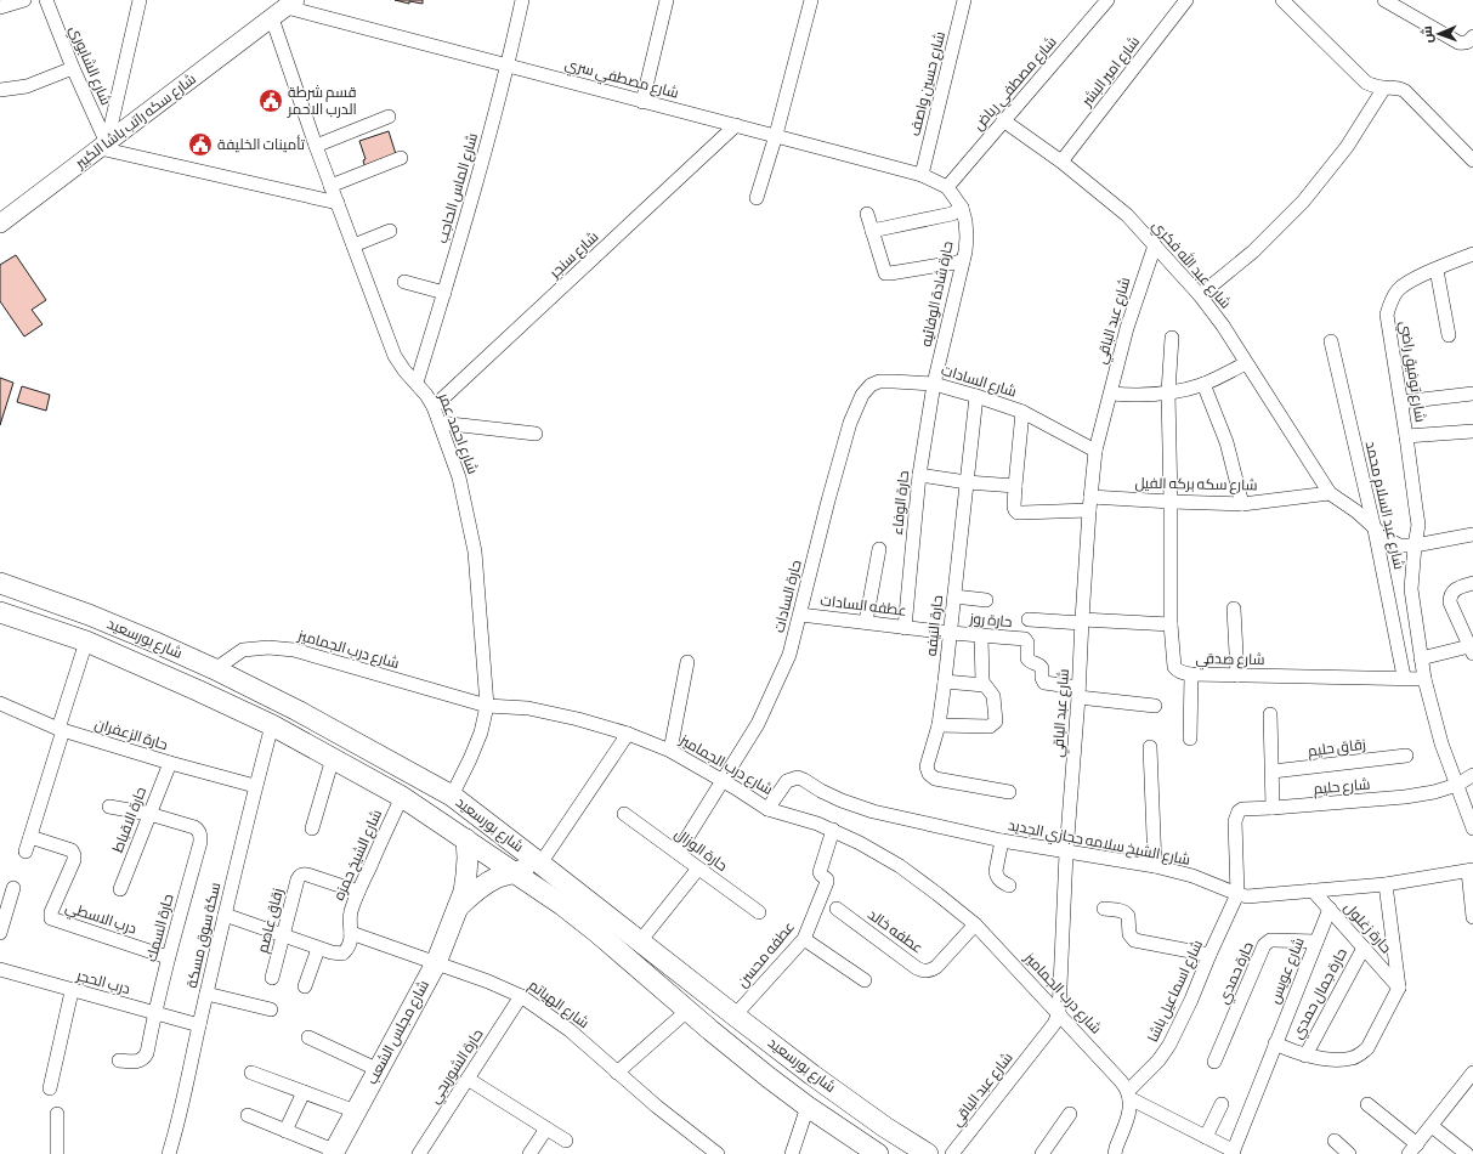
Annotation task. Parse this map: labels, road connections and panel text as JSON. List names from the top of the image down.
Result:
{
  "streets": {
    "main road": ["شارع سكه راتب باشا الكبير", "شارع بورسعيد", "شارع مجلس الشعب"],
    "street": [
      "شارع الشابوري",
      "شارع امير البشر",
      "شارع مصطفي سري",
      "شارع حسين واصف",
      "شارع مصطفي رياض",
      "شارع الماس الحاجب",
      "شارع سنجر",
      "شارع عبد الله فكري",
      "حارة شادة الوفائيه",
      "شارع عبد الباقي",
      "شارع توفيق راضي",
      "شارع السادات",
      "شارع احمد عمر",
      "شارع سكه بركه الفيل",
      "حارة الوفاء",
      "شارع عبد السلام محمد",
      "حارة السادات",
      "عطفه السادات",
      "حارة روز",
      "حارة النيفه",
      "شارع درب الجماميز",
      "شارع صدقي",
      "حارة الزعفران",
      "زقاق حليم",
      "شارع حليم",
      "حارة الاقباط",
      "شارع الشيخ سلامه حجازي الجديد",
      "حارة الوزال",
      "شارع الشيخ حمزه",
      "درب الاسطي",
      "زقاق عاصم",
      "حارة السمك",
      "حارة زغلول",
      "عطفه خالد",
      "سكة سوق مسكة",
      "عطفه محسن",
      "شارع عويس",
      "حارة حمدي",
      "درب الحجر",
      "شارع اسماعيل باشا",
      "حارة جمال حمدي",
      "شارع الهياتم",
      "حارة الشوربجي"
    ]
  },
  "crossings": [
    ["شارع الشابوري", "شارع سكه راتب باشا الكبير"],
    ["شارع امير البشر", "شارع عبد الله فكري"],
    ["شارع مصطفي سري", "شارع حسين واصف"],
    ["شارع مصطفي سري", "شارع مصطفي رياض"],
    ["شارع مصطفي سري", "شارع سكه راتب باشا الكبير"],
    ["شارع مصطفي سري", "شارع الماس الحاجب"],
    ["شارع مصطفي سري", "شارع سنجر"],
    ["شارع مصطفي سري", "حارة شادة الوفائيه"],
    ["شارع مصطفي رياض", "شارع عبد الله فكري"],
    ["شارع مصطفي رياض", "حارة شادة الوفائيه"],
    ["شارع سكه راتب باشا الكبير", "شارع احمد عمر"],
    ["شارع الماس الحاجب", "شارع احمد عمر"],
    ["شارع سنجر", "شارع احمد عمر"],
    ["شارع عبد الله فكري", "شارع عبد الباقي"],
    ["شارع عبد الله فكري", "شارع سكه بركه الفيل"],
    ["حارة شادة الوفائيه", "شارع السادات"],
    ["حارة شادة الوفائيه", "حارة الوفاء"],
    ["شارع عبد الباقي", "شارع السادات"],
    ["شارع عبد الباقي", "شارع سكه بركه الفيل"],
    ["شارع عبد الباقي", "حارة روز"],
    ["شارع عبد الباقي", "شارع درب الجماميز"],
    ["شارع عبد الباقي", "شارع الشيخ سلامه حجازي الجديد"],
    ["شارع توفيق راضي", "شارع صدقي"],
    ["شارع توفيق راضي", "شارع حليم"],
    ["شارع السادات", "حارة الوفاء"],
    ["شارع السادات", "حارة السادات"],
    ["شارع السادات", "حارة النيفه"],
    ["شارع احمد عمر", "شارع بورسعيد"],
    ["شارع احمد عمر", "شارع درب الجماميز"],
    ["شارع سكه بركه الفيل", "شارع صدقي"],
    ["حارة الوفاء", "عطفه السادات"],
    ["شارع عبد السلام محمد", "شارع صدقي"],
    ["حارة السادات", "عطفه السادات"],
    ["حارة السادات", "شارع درب الجماميز"],
    ["حارة السادات", "حارة الوزال"],
    ["عطفه السادات", "حارة روز"],
    ["عطفه السادات", "حارة النيفه"],
    ["حارة روز", "حارة النيفه"],
    ["شارع بورسعيد", "شارع درب الجماميز"],
    ["شارع بورسعيد", "شارع الشيخ حمزه"],
    ["شارع بورسعيد", "سكة سوق مسكة"],
    ["شارع بورسعيد", "عطفه محسن"],
    ["شارع بورسعيد", "شارع مجلس الشعب"],
    ["شارع درب الجماميز", "شارع الشيخ سلامه حجازي الجديد"],
    ["شارع درب الجماميز", "عطفه خالد"],
    ["شارع درب الجماميز", "عطفه محسن"],
    ["شارع درب الجماميز", "شارع اسماعيل باشا"],
    ["حارة الزعفران", "حارة الاقباط"],
    ["حارة الزعفران", "سكة سوق مسكة"],
    ["شارع حليم", "شارع الشيخ سلامه حجازي الجديد"],
    ["شارع حليم", "شارع اسماعيل باشا"],
    ["حارة الاقباط", "حارة السمك"],
    ["شارع الشيخ سلامه حجازي الجديد", "حارة زغلول"],
    ["شارع الشيخ سلامه حجازي الجديد", "شارع اسماعيل باشا"],
    ["شارع الشيخ حمزه", "زقاق عاصم"],
    ["شارع الشيخ حمزه", "شارع الهياتم"],
    ["درب الاسطي", "حارة السمك"],
    ["حارة السمك", "درب الحجر"],
    ["حارة زغلول", "شارع عويس"],
    ["حارة زغلول", "حارة جمال حمدي"],
    ["سكة سوق مسكة", "درب الحجر"],
    ["شارع عويس", "حارة حمدي"],
    ["شارع الهياتم", "شارع مجلس الشعب"],
    ["شارع الهياتم", "حارة الشوربجي"]
  ],
  "places": {
    "public building": ["قسم شرطة الدرب الاحمر", "تأمينات الخليفة"]
  },
  "north": "left"
}
